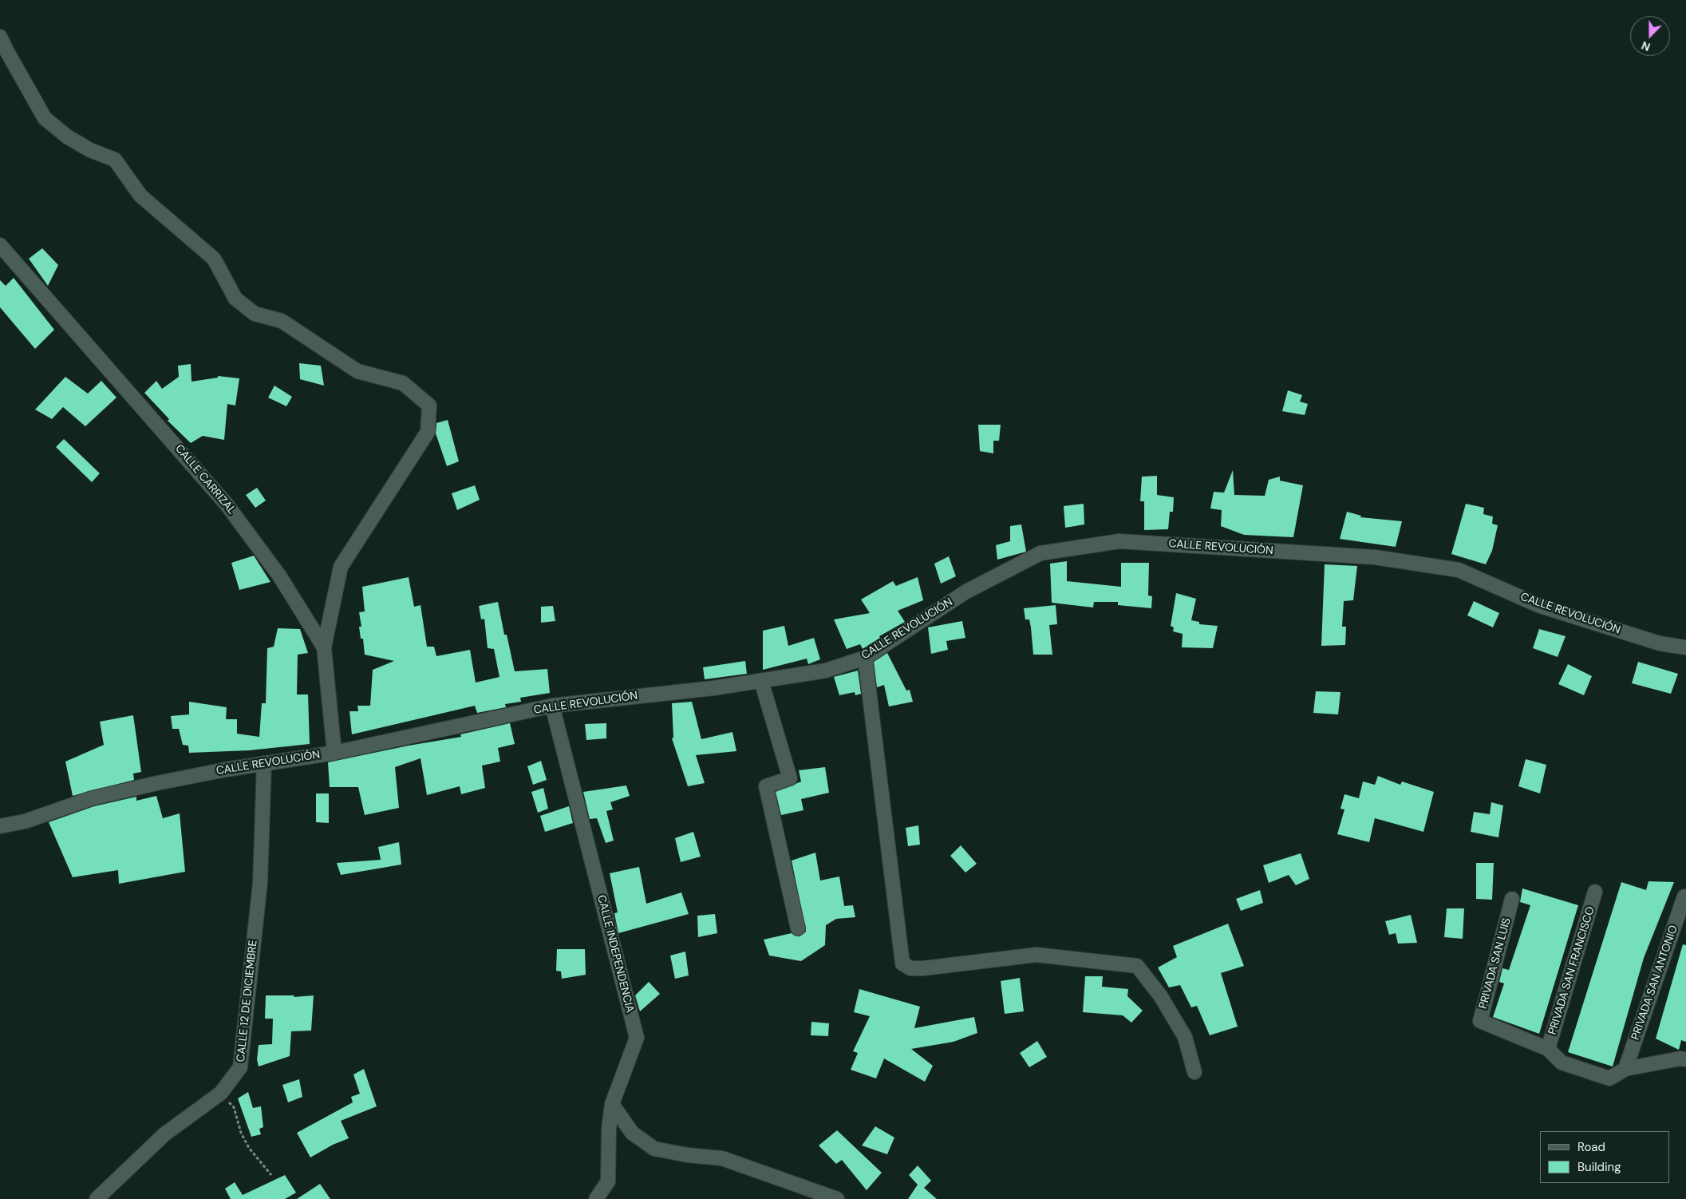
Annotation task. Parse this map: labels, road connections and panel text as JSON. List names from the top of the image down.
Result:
{
  "streets": {
    "street": [
      "CALLE CARRIZAL",
      "CALLE REVOLUCIÓN",
      "CALLE INDEPENDENCIA",
      "PRIVADA SAN LUIS",
      "PRIVADA SAN FRANCISCO",
      "PRIVADA SAN ANTONIO",
      "CALLE 12 DE DICIEMBRE"
    ]
  },
  "crossings": [
    ["CALLE CARRIZAL", "CALLE REVOLUCIÓN"],
    ["CALLE REVOLUCIÓN", "CALLE INDEPENDENCIA"],
    ["CALLE REVOLUCIÓN", "CALLE 12 DE DICIEMBRE"],
    ["PRIVADA SAN LUIS", "PRIVADA SAN FRANCISCO"],
    ["PRIVADA SAN LUIS", "PRIVADA SAN ANTONIO"]
  ],
  "legend": ["Road", "Building"],
  "north": "bottom"
}
